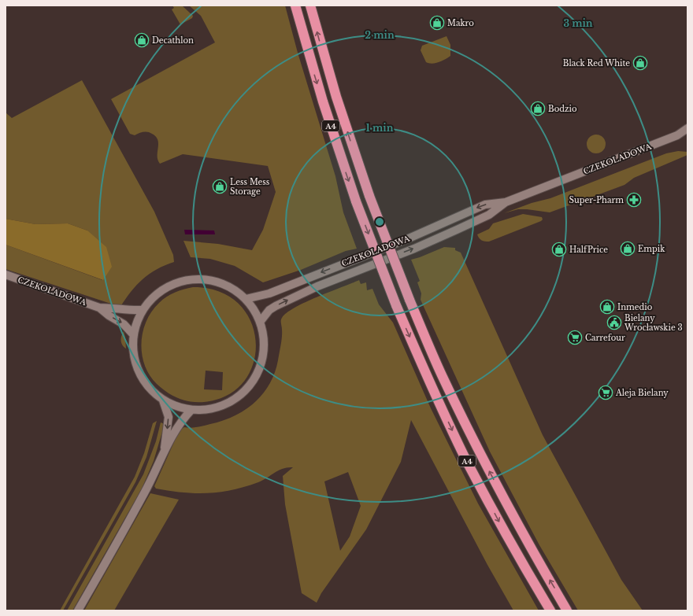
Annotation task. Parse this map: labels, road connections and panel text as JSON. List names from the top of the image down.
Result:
{
  "streets": {
    "highway": ["A4"],
    "main road": ["CZEKOLADOWA"]
  },
  "places": {
    "shop": [
      "Makro",
      "Decathlon",
      "Black Red White",
      "Bodzio",
      "Less Mess Storage",
      "Empik",
      "HalfPrice",
      "Inmedio"
    ],
    "pharmacy": ["Super-Pharm"],
    "public building": ["Bielany Wrocławskie 3"],
    "supermarket": ["Carrefour", "Aleja Bielany"]
  },
  "rings": ["3 min", "2 min", "1 min"]
}
